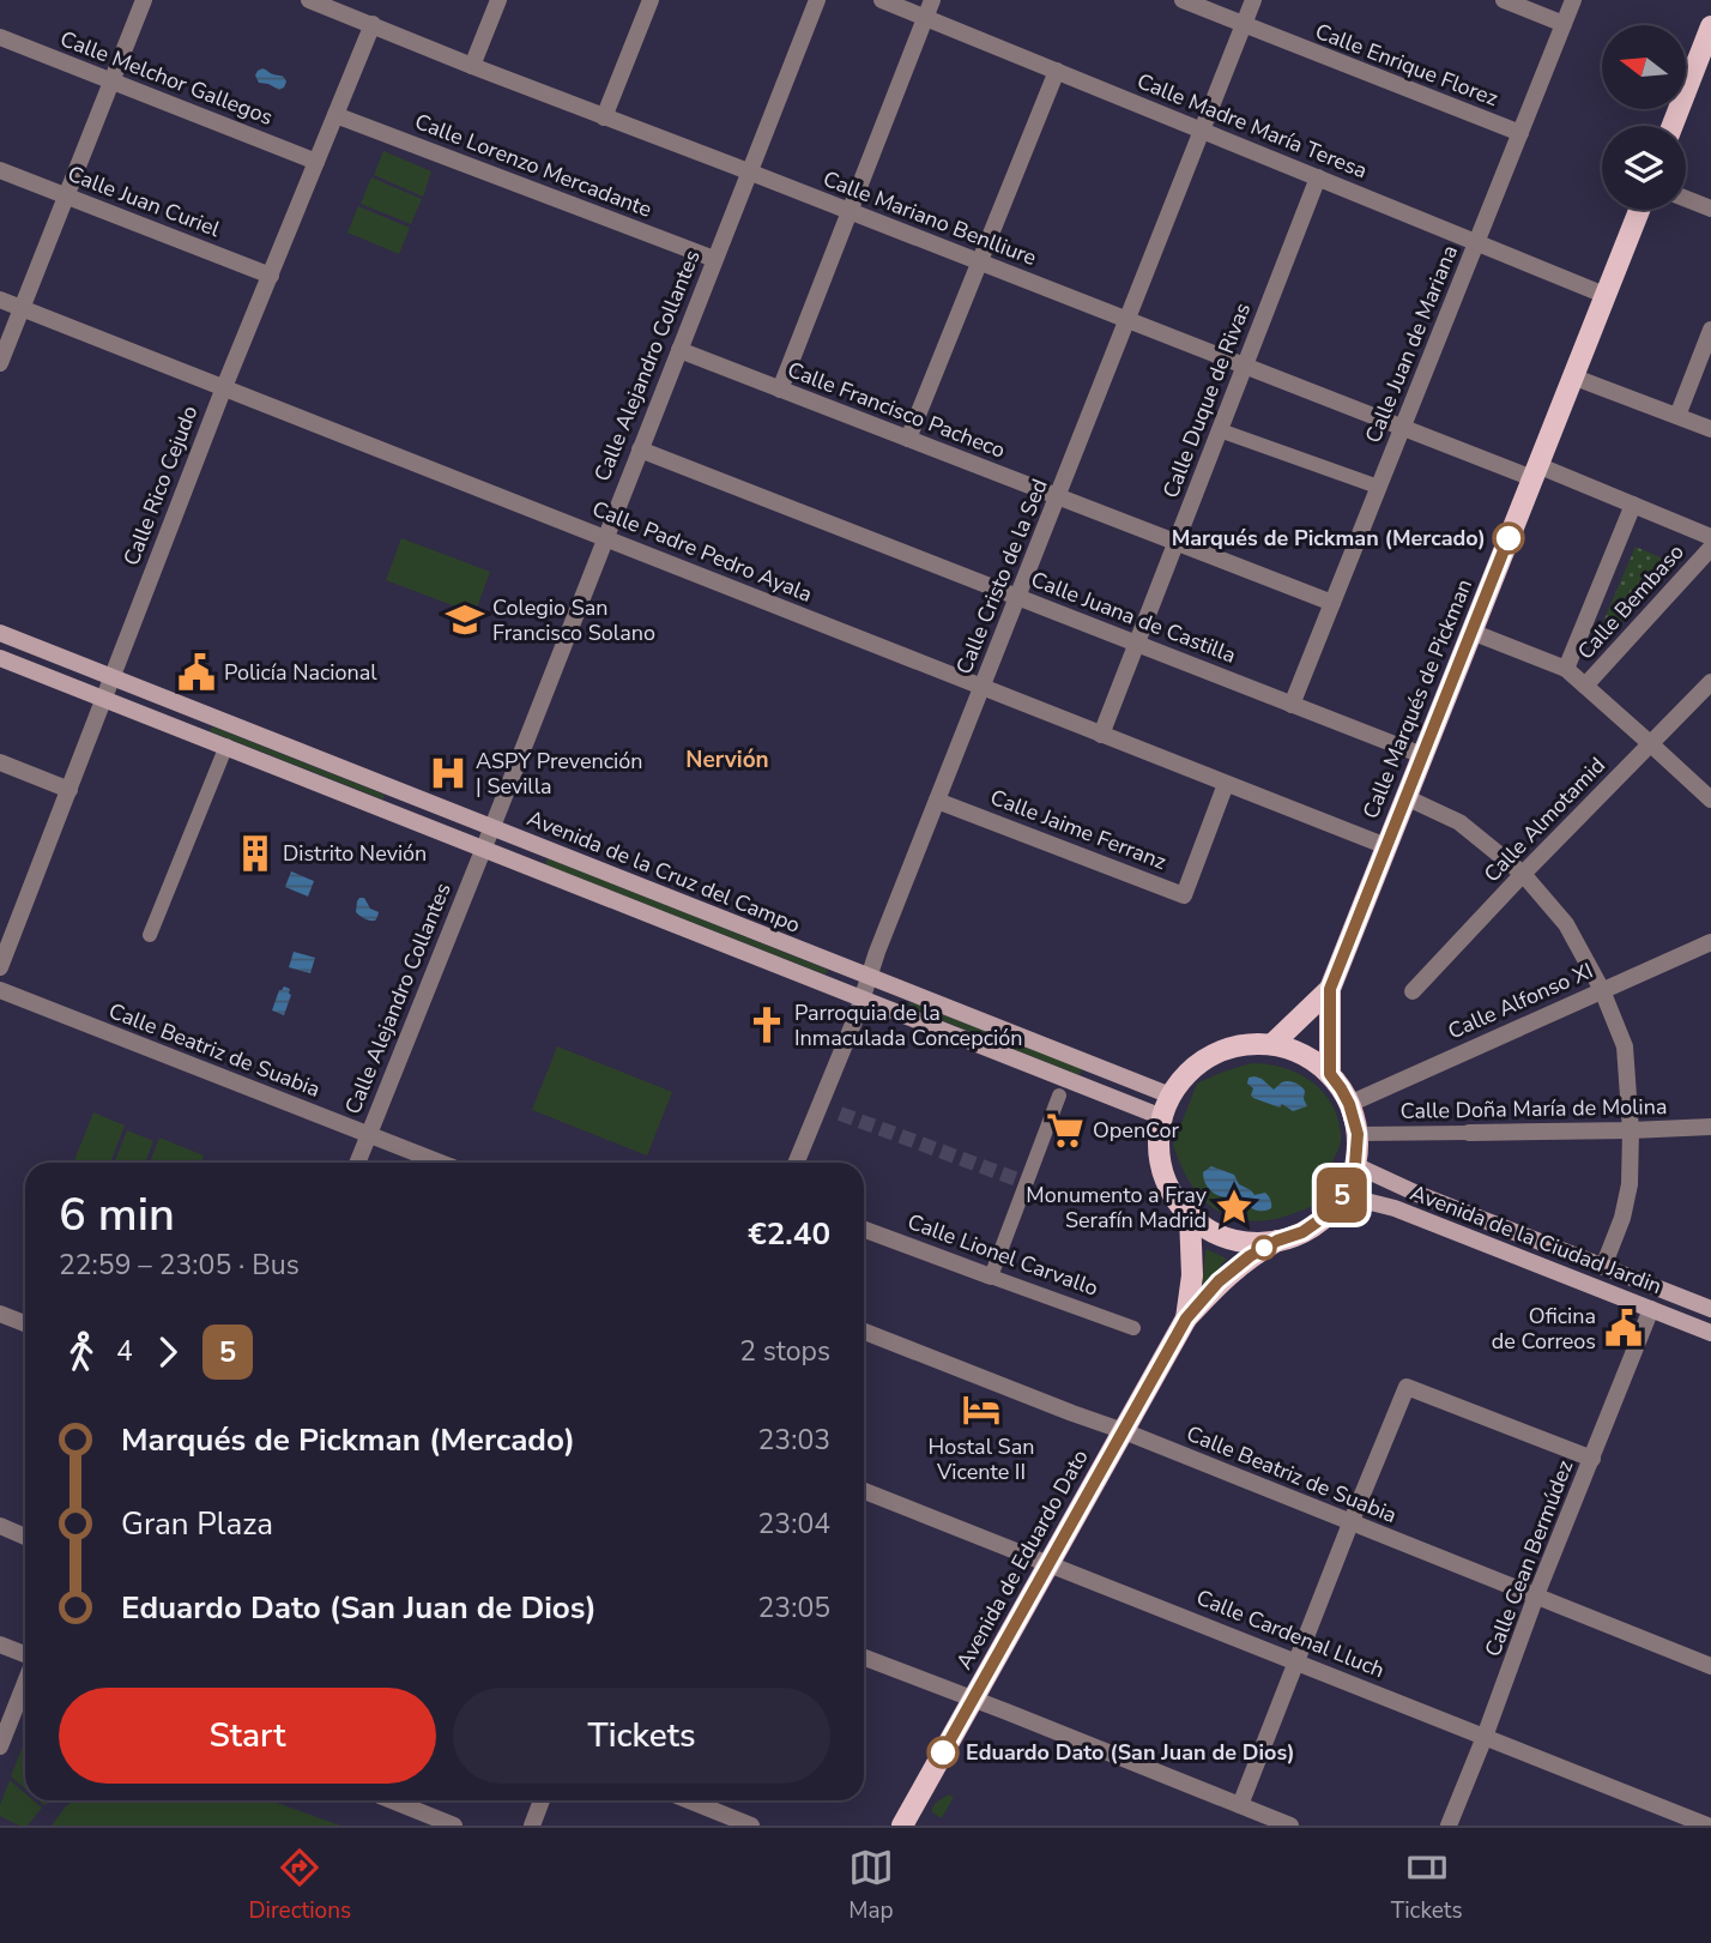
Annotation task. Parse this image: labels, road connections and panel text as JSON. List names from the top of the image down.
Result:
{
  "streets": {
    "main road": [
      "Calle Marqués de Pickman",
      "Avenida de la Cruz del Campo",
      "Avenida de la Ciudad Jardin",
      "Avenida de Eduardo Dato"
    ],
    "street": [
      "Calle Enrique Florez",
      "Calle Melchor Gallegos",
      "Calle Madre María Teresa",
      "Calle Lorenzo Mercadante",
      "Calle Juan Curiel",
      "Calle Mariano Benlliure",
      "Calle Juan de Mariana",
      "Calle Alejandro Collantes",
      "Calle Duque de Rivas",
      "Calle Francisco Pacheco",
      "Calle Rico Cejudo",
      "Calle Padre Pedro Ayala",
      "Calle Cristo de la Sed",
      "Calle Bembaso",
      "Calle Juana de Castilla",
      "Calle Almotamid",
      "Calle Jaime Ferranz",
      "Calle Alfonso XI",
      "Calle Beatriz de Suabia",
      "Calle Doña María de Molina",
      "Calle Lionel Carvallo",
      "Calle Cean Bermúdez",
      "Calle Cardenal Lluch"
    ]
  },
  "crossings": [
    ["Calle Enrique Florez", "Calle Juan de Mariana"],
    ["Calle Enrique Florez", "Calle Cristo de la Sed"],
    ["Calle Melchor Gallegos", "Calle Rico Cejudo"],
    ["Calle Madre María Teresa", "Calle Juan de Mariana"],
    ["Calle Madre María Teresa", "Calle Duque de Rivas"],
    ["Calle Madre María Teresa", "Calle Cristo de la Sed"],
    ["Calle Madre María Teresa", "Calle Marqués de Pickman"],
    ["Calle Lorenzo Mercadante", "Calle Alejandro Collantes"],
    ["Calle Lorenzo Mercadante", "Calle Rico Cejudo"],
    ["Calle Juan Curiel", "Calle Rico Cejudo"],
    ["Calle Mariano Benlliure", "Calle Juan de Mariana"],
    ["Calle Mariano Benlliure", "Calle Alejandro Collantes"],
    ["Calle Mariano Benlliure", "Calle Duque de Rivas"],
    ["Calle Mariano Benlliure", "Calle Rico Cejudo"],
    ["Calle Mariano Benlliure", "Calle Cristo de la Sed"],
    ["Calle Mariano Benlliure", "Calle Marqués de Pickman"],
    ["Calle Juan de Mariana", "Calle Francisco Pacheco"],
    ["Calle Juan de Mariana", "Calle Juana de Castilla"],
    ["Calle Alejandro Collantes", "Calle Francisco Pacheco"],
    ["Calle Alejandro Collantes", "Calle Padre Pedro Ayala"],
    ["Calle Alejandro Collantes", "Calle Juana de Castilla"],
    ["Calle Alejandro Collantes", "Avenida de la Cruz del Campo"],
    ["Calle Alejandro Collantes", "Calle Beatriz de Suabia"],
    ["Calle Duque de Rivas", "Calle Francisco Pacheco"],
    ["Calle Duque de Rivas", "Calle Padre Pedro Ayala"],
    ["Calle Duque de Rivas", "Calle Juana de Castilla"],
    ["Calle Francisco Pacheco", "Calle Cristo de la Sed"],
    ["Calle Rico Cejudo", "Calle Padre Pedro Ayala"],
    ["Calle Rico Cejudo", "Avenida de la Cruz del Campo"],
    ["Calle Padre Pedro Ayala", "Calle Cristo de la Sed"],
    ["Calle Padre Pedro Ayala", "Calle Marqués de Pickman"],
    ["Calle Padre Pedro Ayala", "Calle Jaime Ferranz"],
    ["Calle Cristo de la Sed", "Calle Juana de Castilla"],
    ["Calle Cristo de la Sed", "Calle Jaime Ferranz"],
    ["Calle Cristo de la Sed", "Avenida de la Cruz del Campo"],
    ["Calle Juana de Castilla", "Calle Marqués de Pickman"],
    ["Avenida de la Cruz del Campo", "Calle Alfonso XI"],
    ["Avenida de la Cruz del Campo", "Calle Doña María de Molina"],
    ["Avenida de la Cruz del Campo", "Avenida de la Ciudad Jardin"],
    ["Calle Alfonso XI", "Calle Doña María de Molina"],
    ["Calle Alfonso XI", "Avenida de la Ciudad Jardin"],
    ["Calle Beatriz de Suabia", "Calle Cean Bermúdez"],
    ["Calle Beatriz de Suabia", "Avenida de Eduardo Dato"],
    ["Calle Doña María de Molina", "Avenida de la Ciudad Jardin"],
    ["Avenida de la Ciudad Jardin", "Calle Cean Bermúdez"],
    ["Calle Cean Bermúdez", "Calle Cardenal Lluch"],
    ["Avenida de Eduardo Dato", "Calle Cardenal Lluch"]
  ],
  "districts": ["Nervión"],
  "places": {
    "other": ["Marqués de Pickman (Mercado)", "Eduardo Dato (San Juan de Dios)"],
    "school or university": ["Colegio San Francisco Solano"],
    "public building": ["Policía Nacional", "Oficina de Correos"],
    "hospital": ["ASPY Prevención | Sevilla"],
    "building": ["Distrito Nevión"],
    "church": ["Parroquia de la Inmaculada Concepción"],
    "supermarket": ["OpenCor"],
    "place": ["Monumento a Fray Serafín Madrid"],
    "hotel": ["Hostal San Vicente II"]
  },
  "lines": ["bus line 5"],
  "north": "left",
  "page": {
    "on_map": "5",
    "heading": ["6 min", "22:59 – 23:05 · Bus", "€2.40"],
    "legs": ["4", "5", "2 stops"],
    "list": [
      {
        "name": "Marqués de Pickman (Mercado)",
        "value": "23:03"
      },
      {
        "name": "Gran Plaza",
        "value": "23:04"
      },
      {
        "name": "Eduardo Dato (San Juan de Dios)",
        "value": "23:05"
      }
    ],
    "buttons": ["Start", "Tickets"],
    "tabs": ["Directions", "Map", "Tickets"]
  }
}
